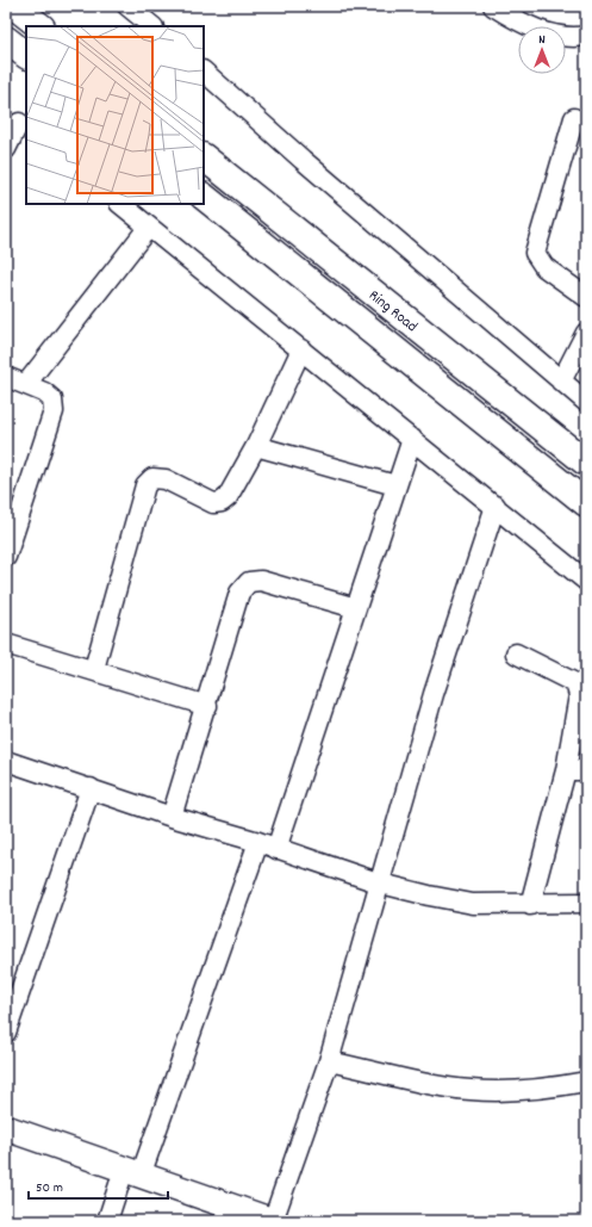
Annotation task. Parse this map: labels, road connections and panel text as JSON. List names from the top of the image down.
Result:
{
  "streets": {
    "highway": ["Ring Road"]
  },
  "scale_bar": "50 m",
  "north": "top"
}
